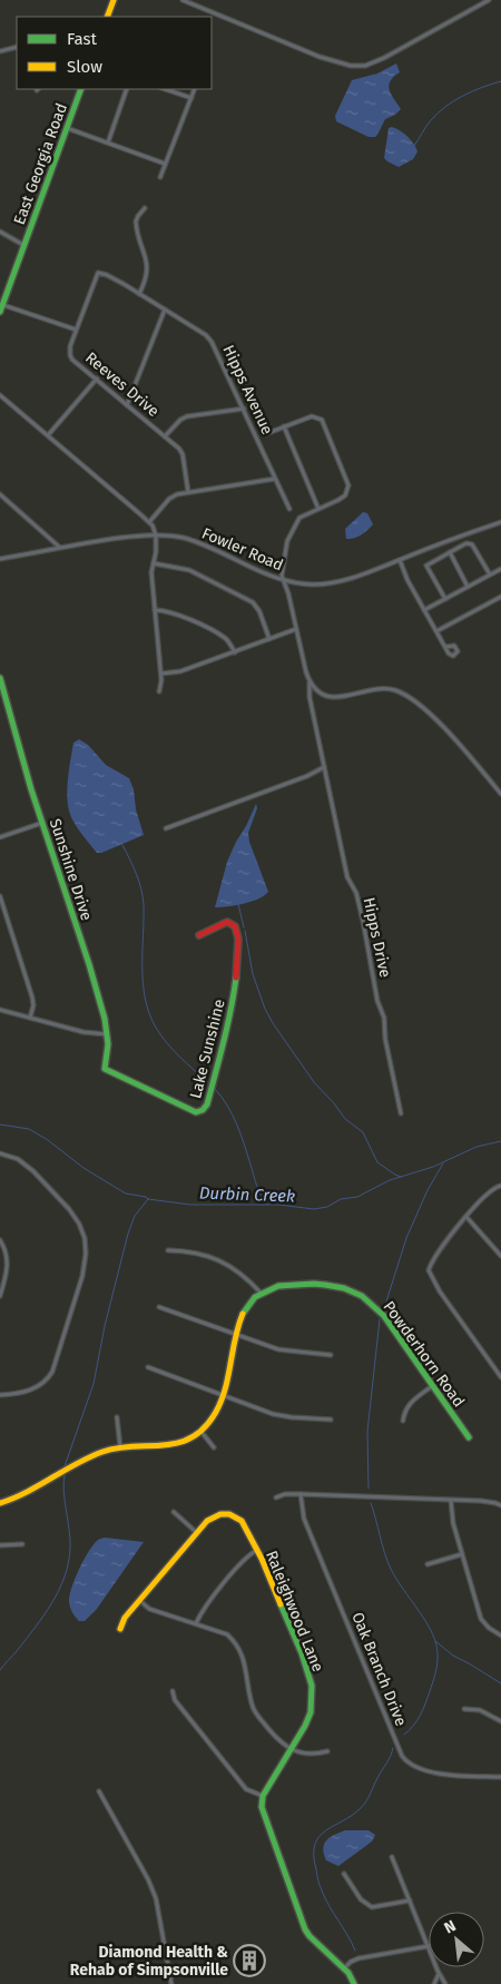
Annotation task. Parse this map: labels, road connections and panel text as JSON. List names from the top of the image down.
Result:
{
  "streets": {
    "street": [
      "East Georgia Road",
      "Reeves Drive",
      "Hipps Avenue",
      "Fowler Road",
      "Sunshine Drive",
      "Hipps Drive",
      "Lake Sunshine",
      "Powderhorn Road",
      "Raleighwood Lane",
      "Oak Branch Drive"
    ]
  },
  "crossings": [
    ["Reeves Drive", "Hipps Avenue"],
    ["Fowler Road", "Hipps Drive"],
    ["Sunshine Drive", "Lake Sunshine"]
  ],
  "water": ["Durbin Creek"],
  "places": {
    "building": ["Diamond Health & Rehab of Simpsonville"]
  },
  "legend": ["Fast", "Slow"],
  "north": "top left"
}
